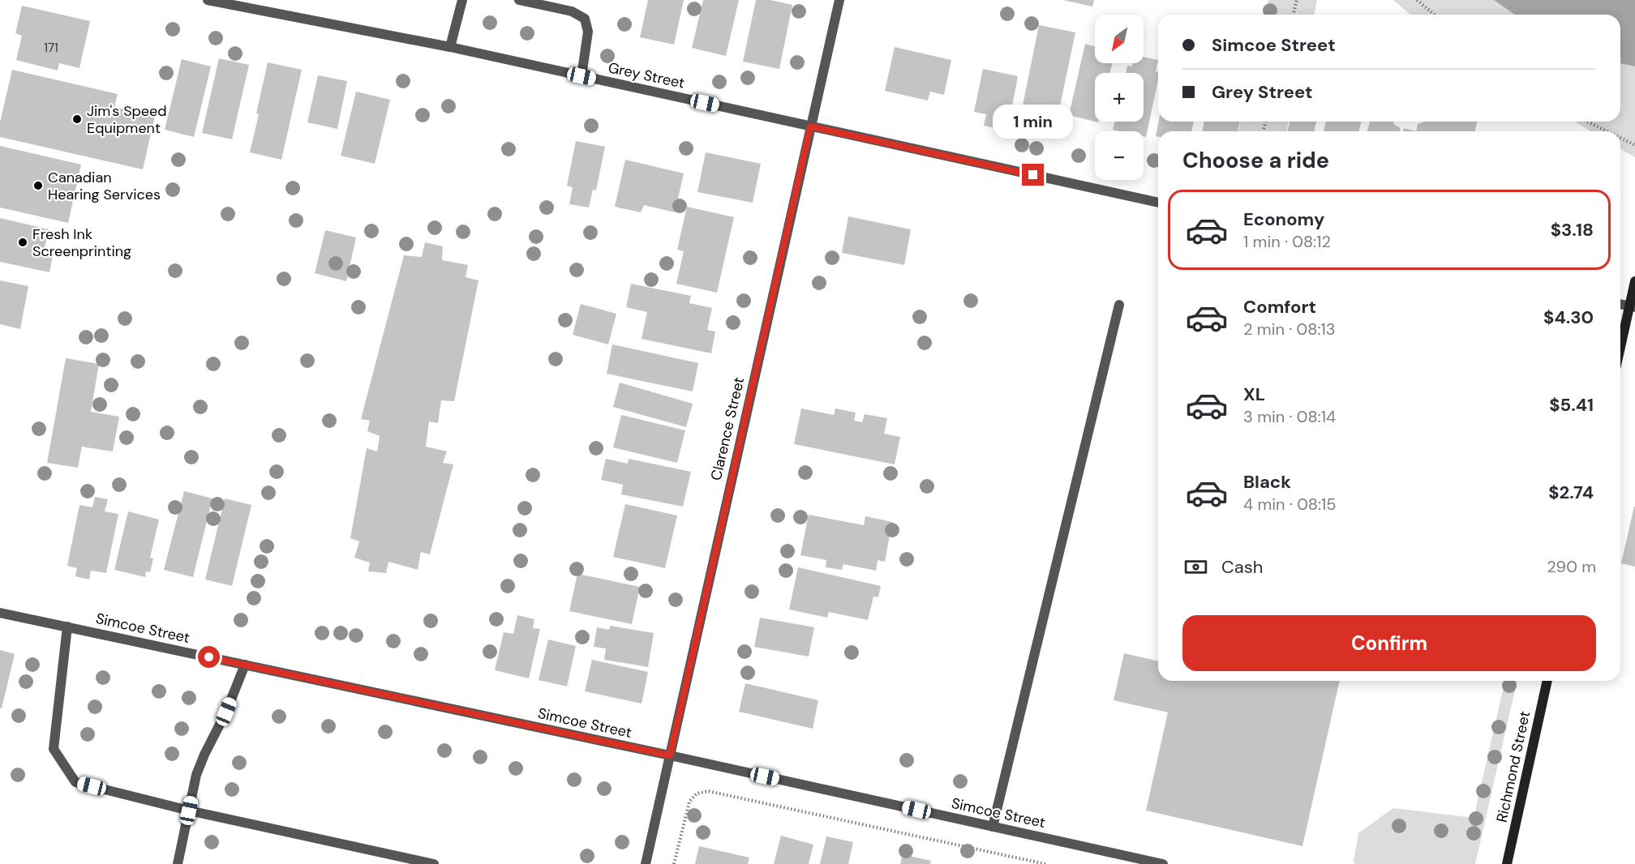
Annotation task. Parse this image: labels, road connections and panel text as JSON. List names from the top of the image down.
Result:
{
  "streets": {
    "street": [
      "Grey Street",
      "Clarence Street",
      "Simcoe Street",
      "Richmond Street"
    ]
  },
  "crossings": [
    ["Grey Street", "Clarence Street"],
    ["Clarence Street", "Simcoe Street"]
  ],
  "places": ["Jim's Speed Equipment", "Canadian Hearing Services", "Fresh Ink Screenprinting"],
  "house_numbers": ["171"],
  "north": "bottom left",
  "page": {
    "map_buttons": ["+", "−"],
    "banner": ["Simcoe Street", "Grey Street"],
    "bubble": "1 min",
    "heading": "Choose a ride",
    "list": [
      {
        "name": "Economy",
        "note": "1 min · 08:12",
        "value": "$3.18"
      },
      {
        "name": "Comfort",
        "note": "2 min · 08:13",
        "value": "$4.30"
      },
      {
        "name": "XL",
        "note": "3 min · 08:14",
        "value": "$5.41"
      },
      {
        "name": "Black",
        "note": "4 min · 08:15",
        "value": "$2.74"
      }
    ],
    "pay": ["Cash", "290 m"],
    "buttons": "Confirm"
  }
}
